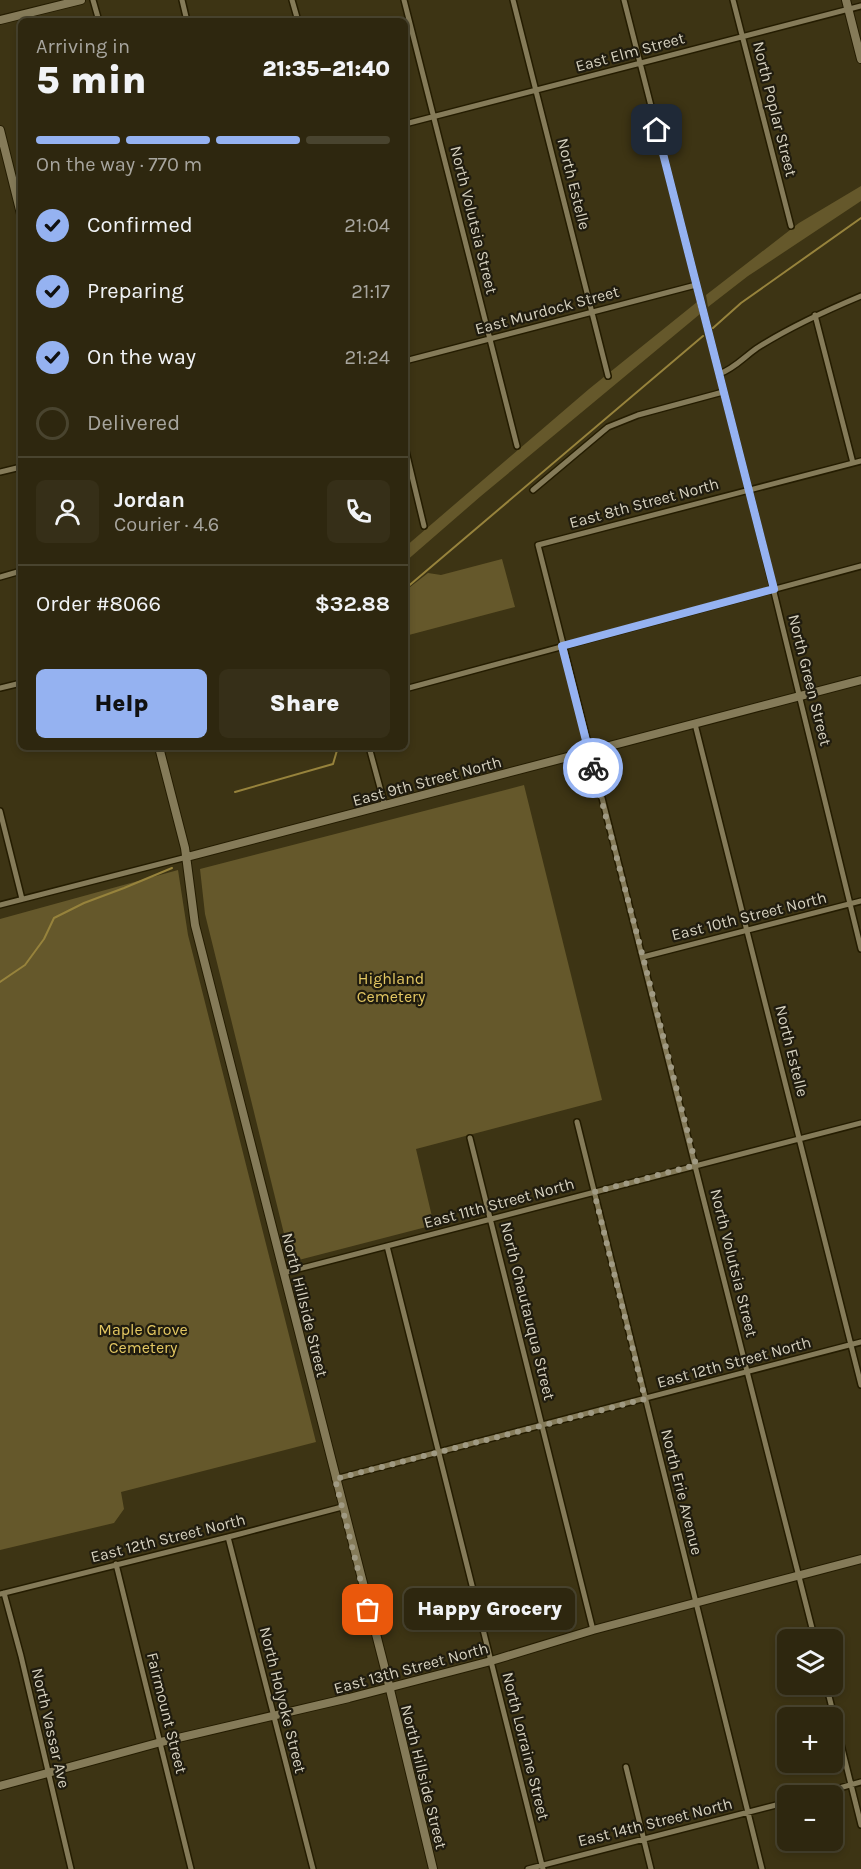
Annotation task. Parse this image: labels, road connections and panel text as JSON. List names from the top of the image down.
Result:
{
  "streets": {
    "main road": ["East 9th Street North", "North Hillside Street", "East 13th Street North"],
    "street": [
      "East Elm Street",
      "North Poplar Street",
      "North Estelle",
      "North Volutsia Street",
      "East Murdock Street",
      "East 8th Street North",
      "North Green Street",
      "East 10th Street North",
      "East 11th Street North",
      "North Chautauqua Street",
      "East 12th Street North",
      "North Erie Avenue",
      "North Holyoke Street",
      "Fairmount Street",
      "North Vassar Ave",
      "North Lorraine Street",
      "East 14th Street North"
    ]
  },
  "crossings": [
    ["East Elm Street", "North Poplar Street"],
    ["East Elm Street", "North Estelle"],
    ["East Elm Street", "North Volutsia Street"],
    ["East Elm Street", "North Green Street"],
    ["North Estelle", "East Murdock Street"],
    ["North Estelle", "East 9th Street North"],
    ["North Estelle", "East 10th Street North"],
    ["North Estelle", "East 11th Street North"],
    ["North Estelle", "East 12th Street North"],
    ["North Volutsia Street", "East Murdock Street"],
    ["North Volutsia Street", "East 8th Street North"],
    ["North Volutsia Street", "East 9th Street North"],
    ["North Volutsia Street", "East 10th Street North"],
    ["North Volutsia Street", "East 11th Street North"],
    ["North Volutsia Street", "East 12th Street North"],
    ["North Volutsia Street", "East 13th Street North"],
    ["East Murdock Street", "North Green Street"],
    ["East 8th Street North", "North Green Street"],
    ["North Green Street", "East 9th Street North"],
    ["North Green Street", "East 10th Street North"],
    ["East 9th Street North", "North Hillside Street"],
    ["East 11th Street North", "North Hillside Street"],
    ["East 11th Street North", "North Chautauqua Street"],
    ["East 11th Street North", "North Erie Avenue"],
    ["East 11th Street North", "North Lorraine Street"],
    ["North Hillside Street", "East 12th Street North"],
    ["North Hillside Street", "East 13th Street North"],
    ["North Chautauqua Street", "East 12th Street North"],
    ["North Chautauqua Street", "East 13th Street North"],
    ["East 12th Street North", "North Erie Avenue"],
    ["East 12th Street North", "North Holyoke Street"],
    ["East 12th Street North", "Fairmount Street"],
    ["East 12th Street North", "North Vassar Ave"],
    ["East 12th Street North", "North Lorraine Street"],
    ["North Erie Avenue", "East 13th Street North"],
    ["North Erie Avenue", "East 14th Street North"],
    ["East 13th Street North", "North Holyoke Street"],
    ["East 13th Street North", "Fairmount Street"],
    ["East 13th Street North", "North Vassar Ave"],
    ["East 13th Street North", "North Lorraine Street"],
    ["North Lorraine Street", "East 14th Street North"]
  ],
  "parks": ["Highland Cemetery", "Maple Grove Cemetery"],
  "places": ["Happy Grocery"],
  "page": {
    "heading": ["5 min", "Arriving in", "21:35–21:40"],
    "panel": [
      "Jordan",
      "Courier · 4.6",
      "Order #8066",
      "$32.88"
    ],
    "bar": "On the way · 770 m",
    "list": [
      ["Confirmed", "21:04"],
      ["Preparing", "21:17"],
      ["On the way", "21:24"],
      "Delivered"
    ],
    "buttons": ["Help", "Share"],
    "bubble": "Happy Grocery",
    "map_buttons": ["+", "−"]
  }
}
